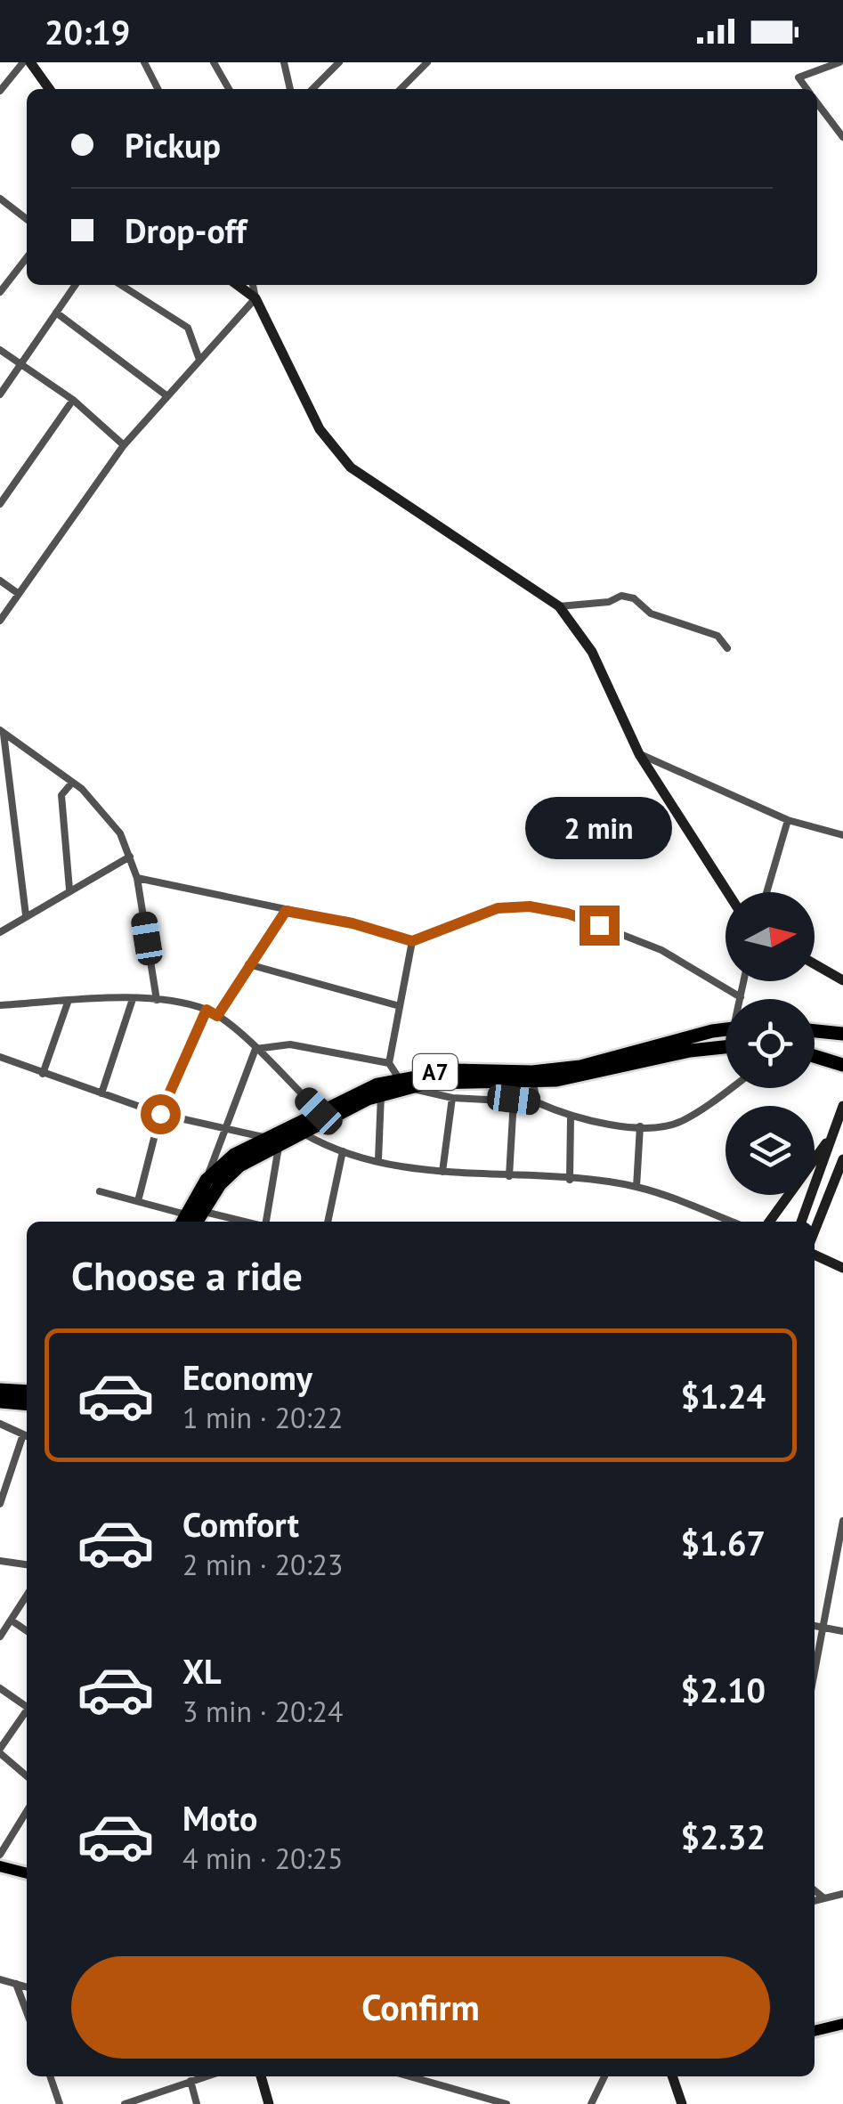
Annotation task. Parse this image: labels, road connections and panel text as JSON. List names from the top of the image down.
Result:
{
  "streets": {
    "highway": ["A7"]
  },
  "north": "right",
  "page": {
    "status": "20:19",
    "banner": ["Pickup", "Drop-off"],
    "bubble": "2 min",
    "heading": "Choose a ride",
    "list": [
      {
        "name": "Economy",
        "note": "1 min · 20:22",
        "value": "$1.24"
      },
      {
        "name": "Comfort",
        "note": "2 min · 20:23",
        "value": "$1.67"
      },
      {
        "name": "XL",
        "note": "3 min · 20:24",
        "value": "$2.10"
      },
      {
        "name": "Moto",
        "note": "4 min · 20:25",
        "value": "$2.32"
      }
    ],
    "buttons": "Confirm"
  }
}
